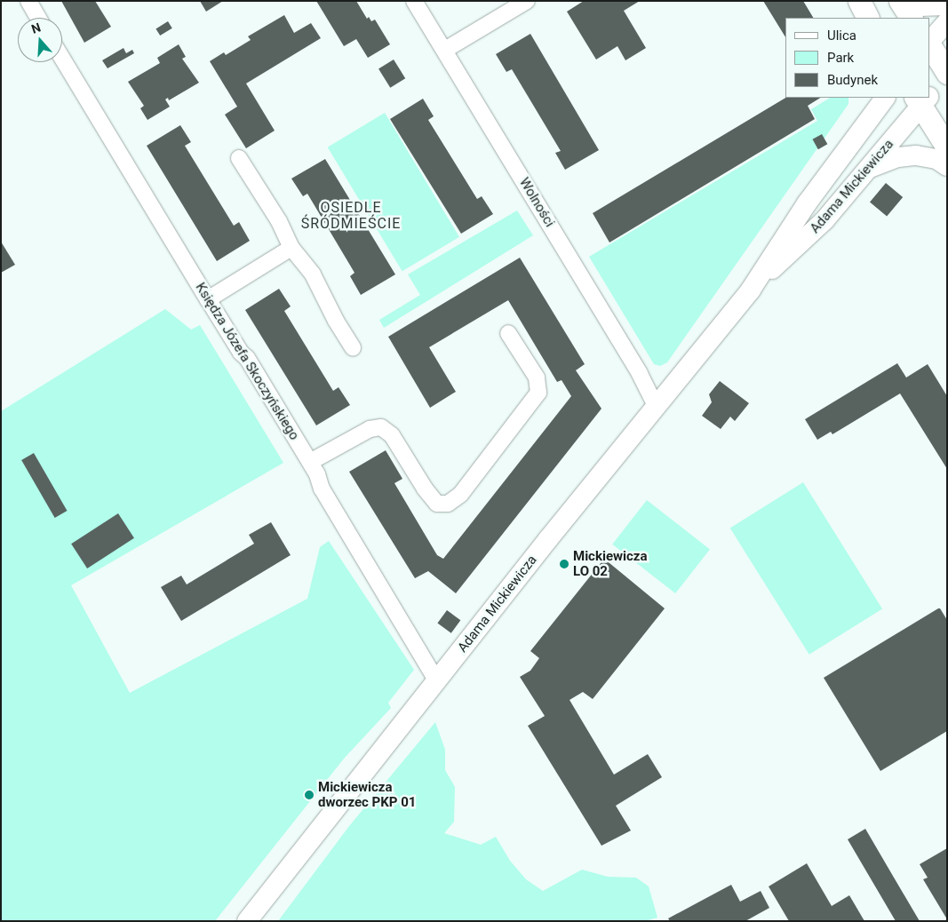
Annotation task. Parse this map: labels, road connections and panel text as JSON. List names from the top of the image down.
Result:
{
  "streets": {
    "street": ["Adama Mickiewicza", "Wolności", "Księdza Józefa Skoczyńskiego"]
  },
  "crossings": [
    ["Adama Mickiewicza", "Wolności"],
    ["Adama Mickiewicza", "Księdza Józefa Skoczyńskiego"]
  ],
  "districts": ["OSIEDLE ŚRÓDMIEŚCIE"],
  "places": ["Mickiewicza LO 02", "Mickiewicza dworzec PKP 01"],
  "legend": ["Ulica", "Park", "Budynek"],
  "north": "top"
}
